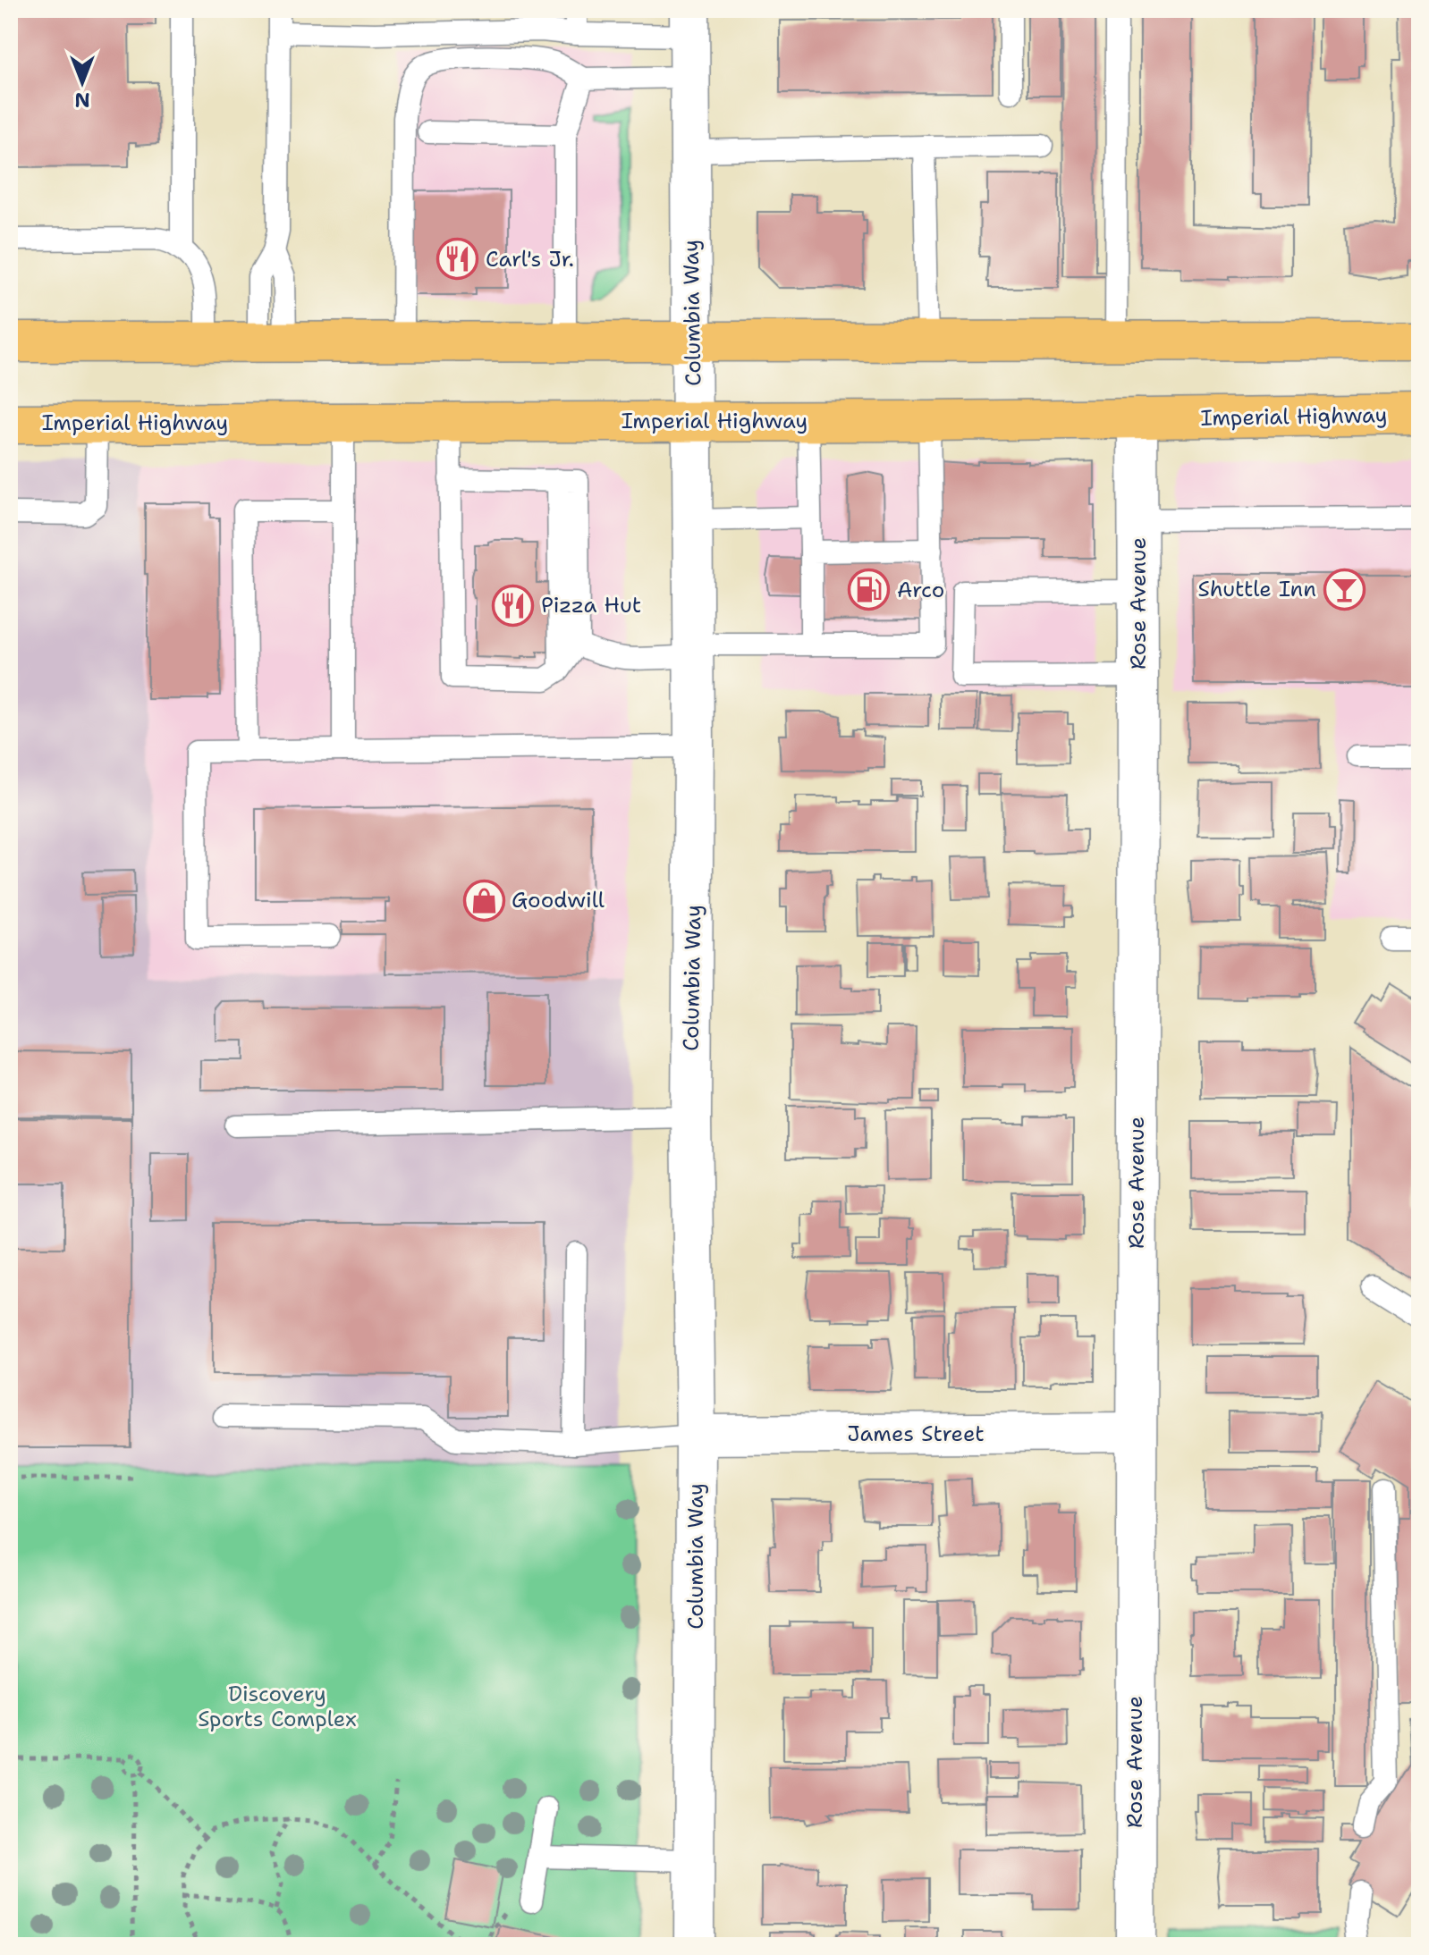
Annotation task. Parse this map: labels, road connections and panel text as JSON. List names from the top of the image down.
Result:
{
  "streets": {
    "main road": ["Imperial Highway"],
    "street": ["Columbia Way", "Rose Avenue", "James Street"]
  },
  "crossings": [
    ["Columbia Way", "Imperial Highway"],
    ["Columbia Way", "James Street"],
    ["Imperial Highway", "Rose Avenue"],
    ["Rose Avenue", "James Street"]
  ],
  "parks": ["Discovery Sports Complex"],
  "places": {
    "restaurant": ["Carl's Jr.", "Pizza Hut"],
    "bar": ["Shuttle Inn"],
    "fuel station": ["Arco"],
    "shop": ["Goodwill"]
  },
  "north": "bottom"
}
